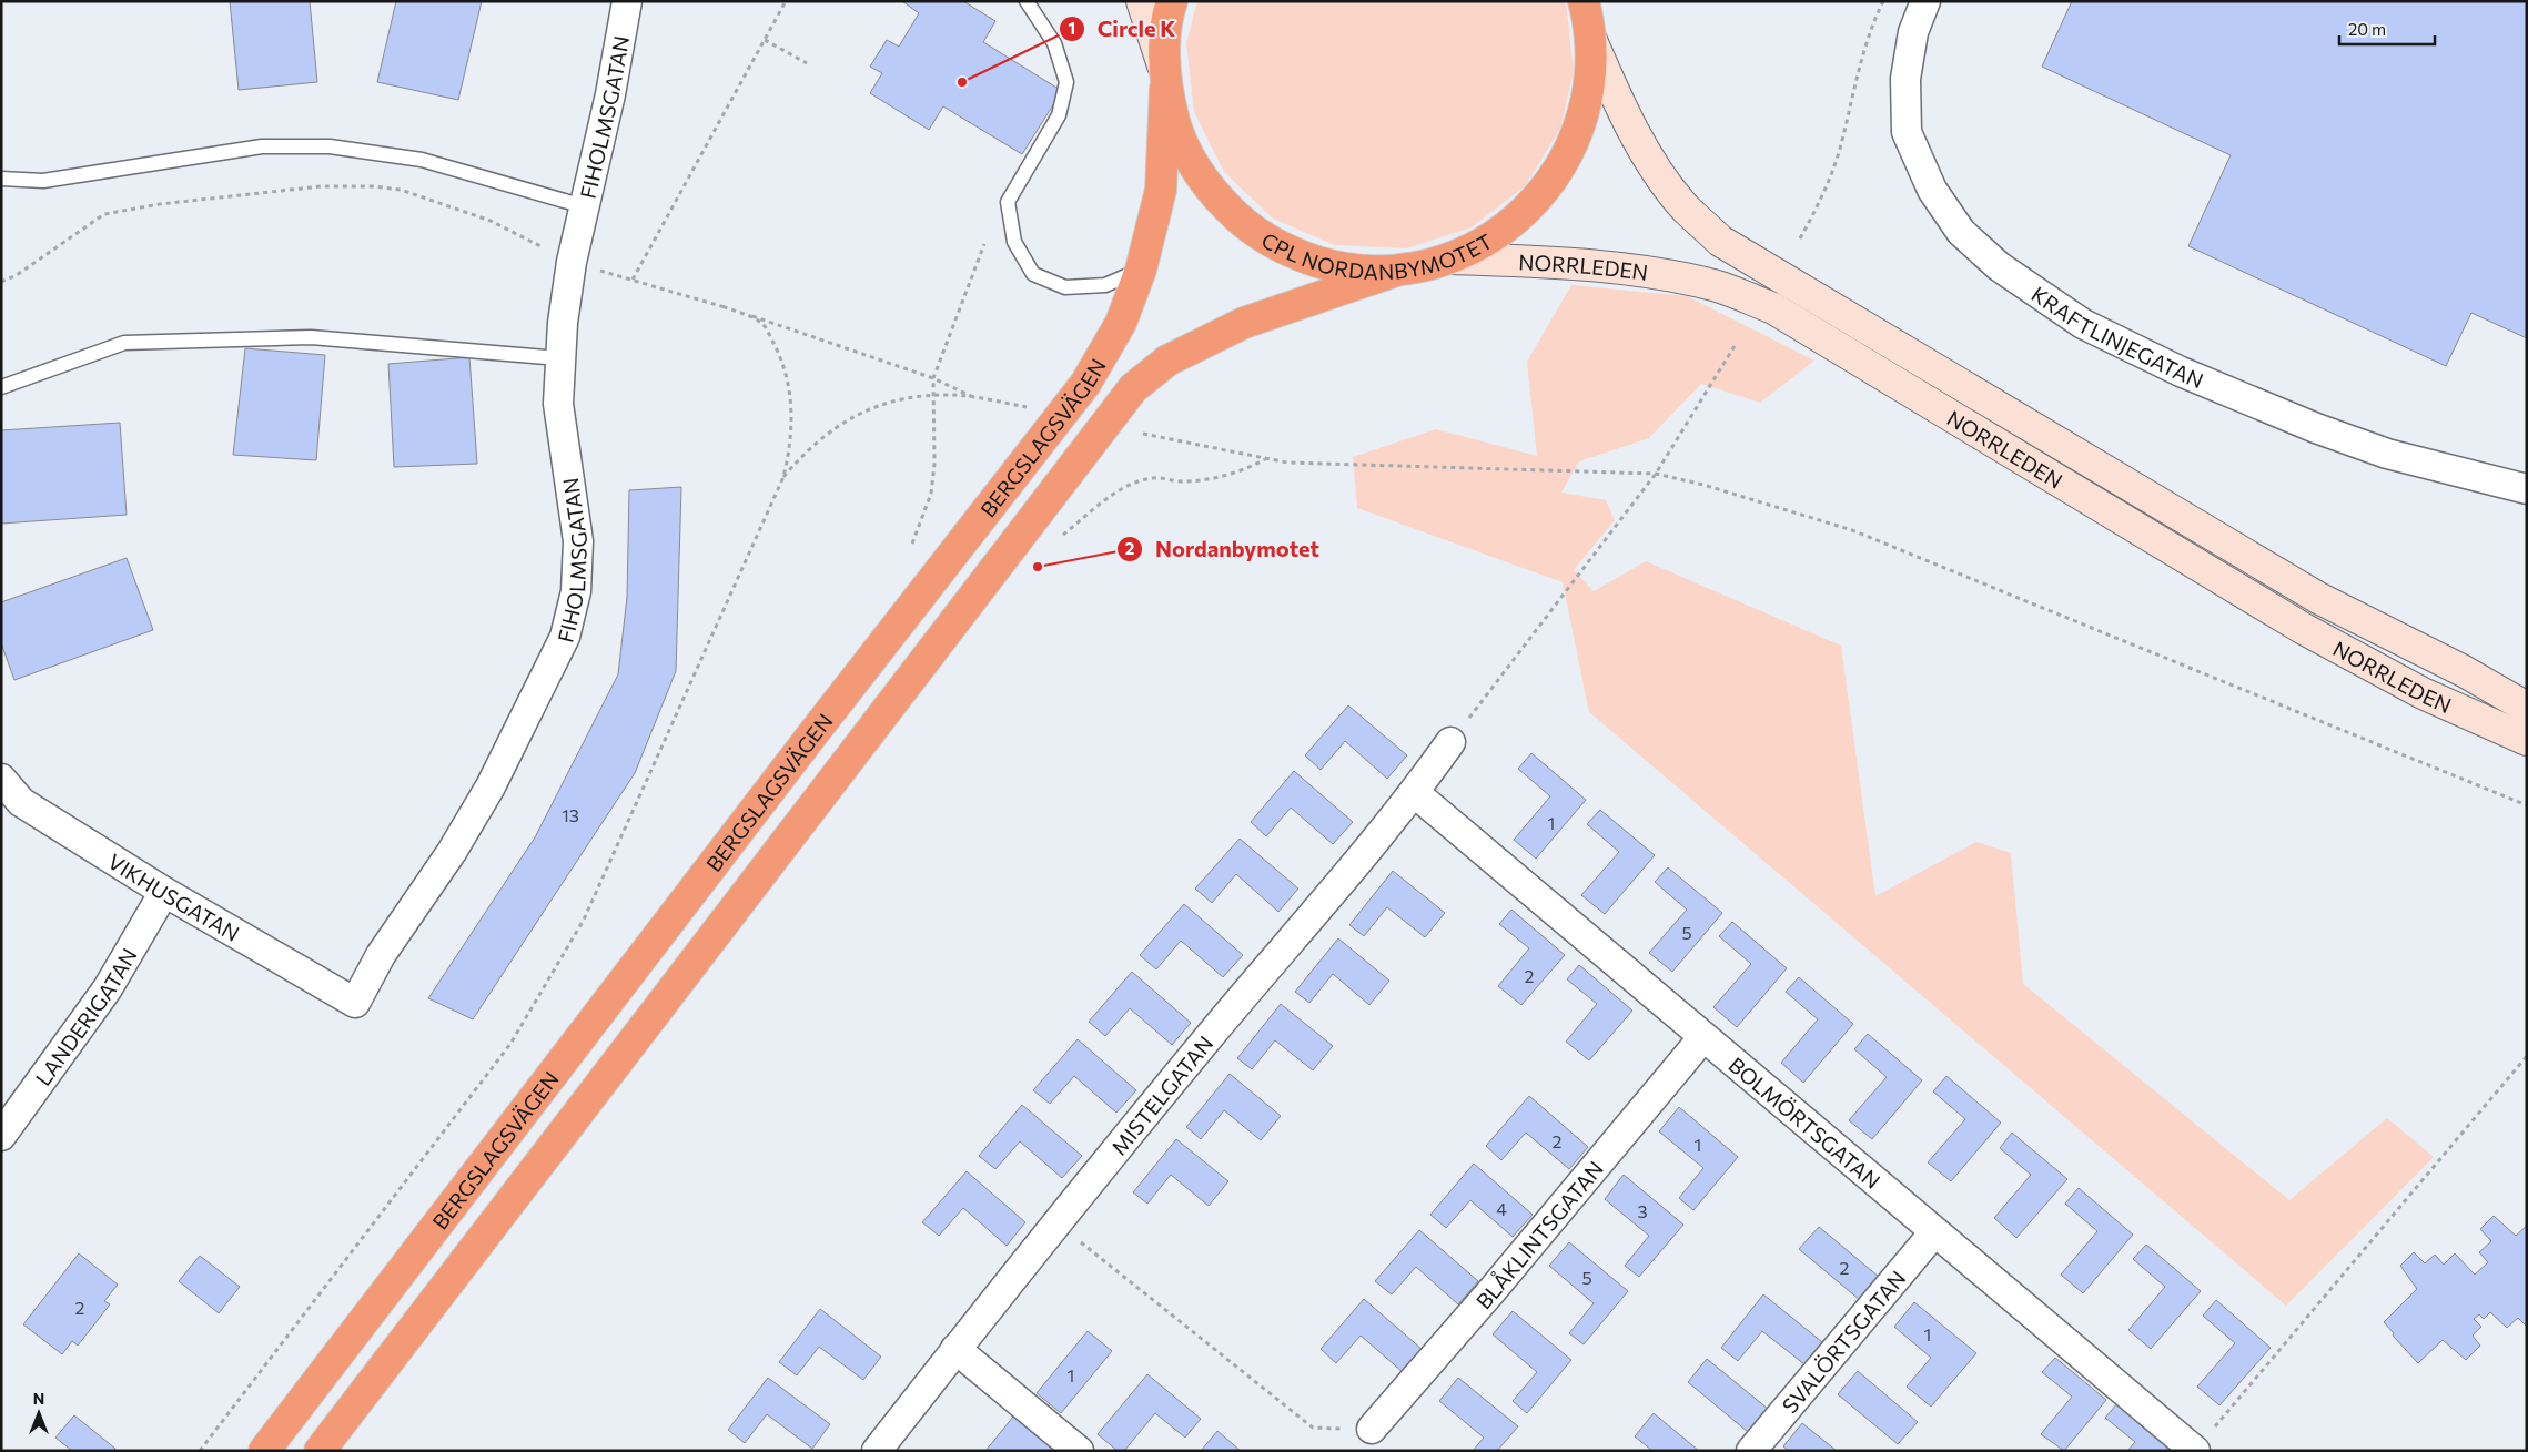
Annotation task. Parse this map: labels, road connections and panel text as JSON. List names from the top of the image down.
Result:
{
  "streets": {
    "highway": ["CPL NORDANBYMOTET", "BERGSLAGSVÄGEN"],
    "main road": ["NORRLEDEN"],
    "street": [
      "FIHOLMSGATAN",
      "KRAFTLINJEGATAN",
      "VIKHUSGATAN",
      "LANDERIGATAN",
      "MISTELGATAN",
      "BOLMÖRTSGATAN",
      "BLÅKLINTSGATAN",
      "SVALÖRTSGATAN"
    ]
  },
  "crossings": [
    ["FIHOLMSGATAN", "VIKHUSGATAN"],
    ["CPL NORDANBYMOTET", "NORRLEDEN"],
    ["CPL NORDANBYMOTET", "BERGSLAGSVÄGEN"],
    ["VIKHUSGATAN", "LANDERIGATAN"],
    ["MISTELGATAN", "BOLMÖRTSGATAN"],
    ["BOLMÖRTSGATAN", "BLÅKLINTSGATAN"],
    ["BOLMÖRTSGATAN", "SVALÖRTSGATAN"]
  ],
  "places": ["Circle K", "Nordanbymotet"],
  "house_numbers": [
    "13",
    "1",
    "5",
    "2",
    "2",
    "1",
    "4",
    "3",
    "2",
    "5",
    "2",
    "1",
    "1"
  ],
  "scale_bar": "20 m",
  "north": "top"
}
